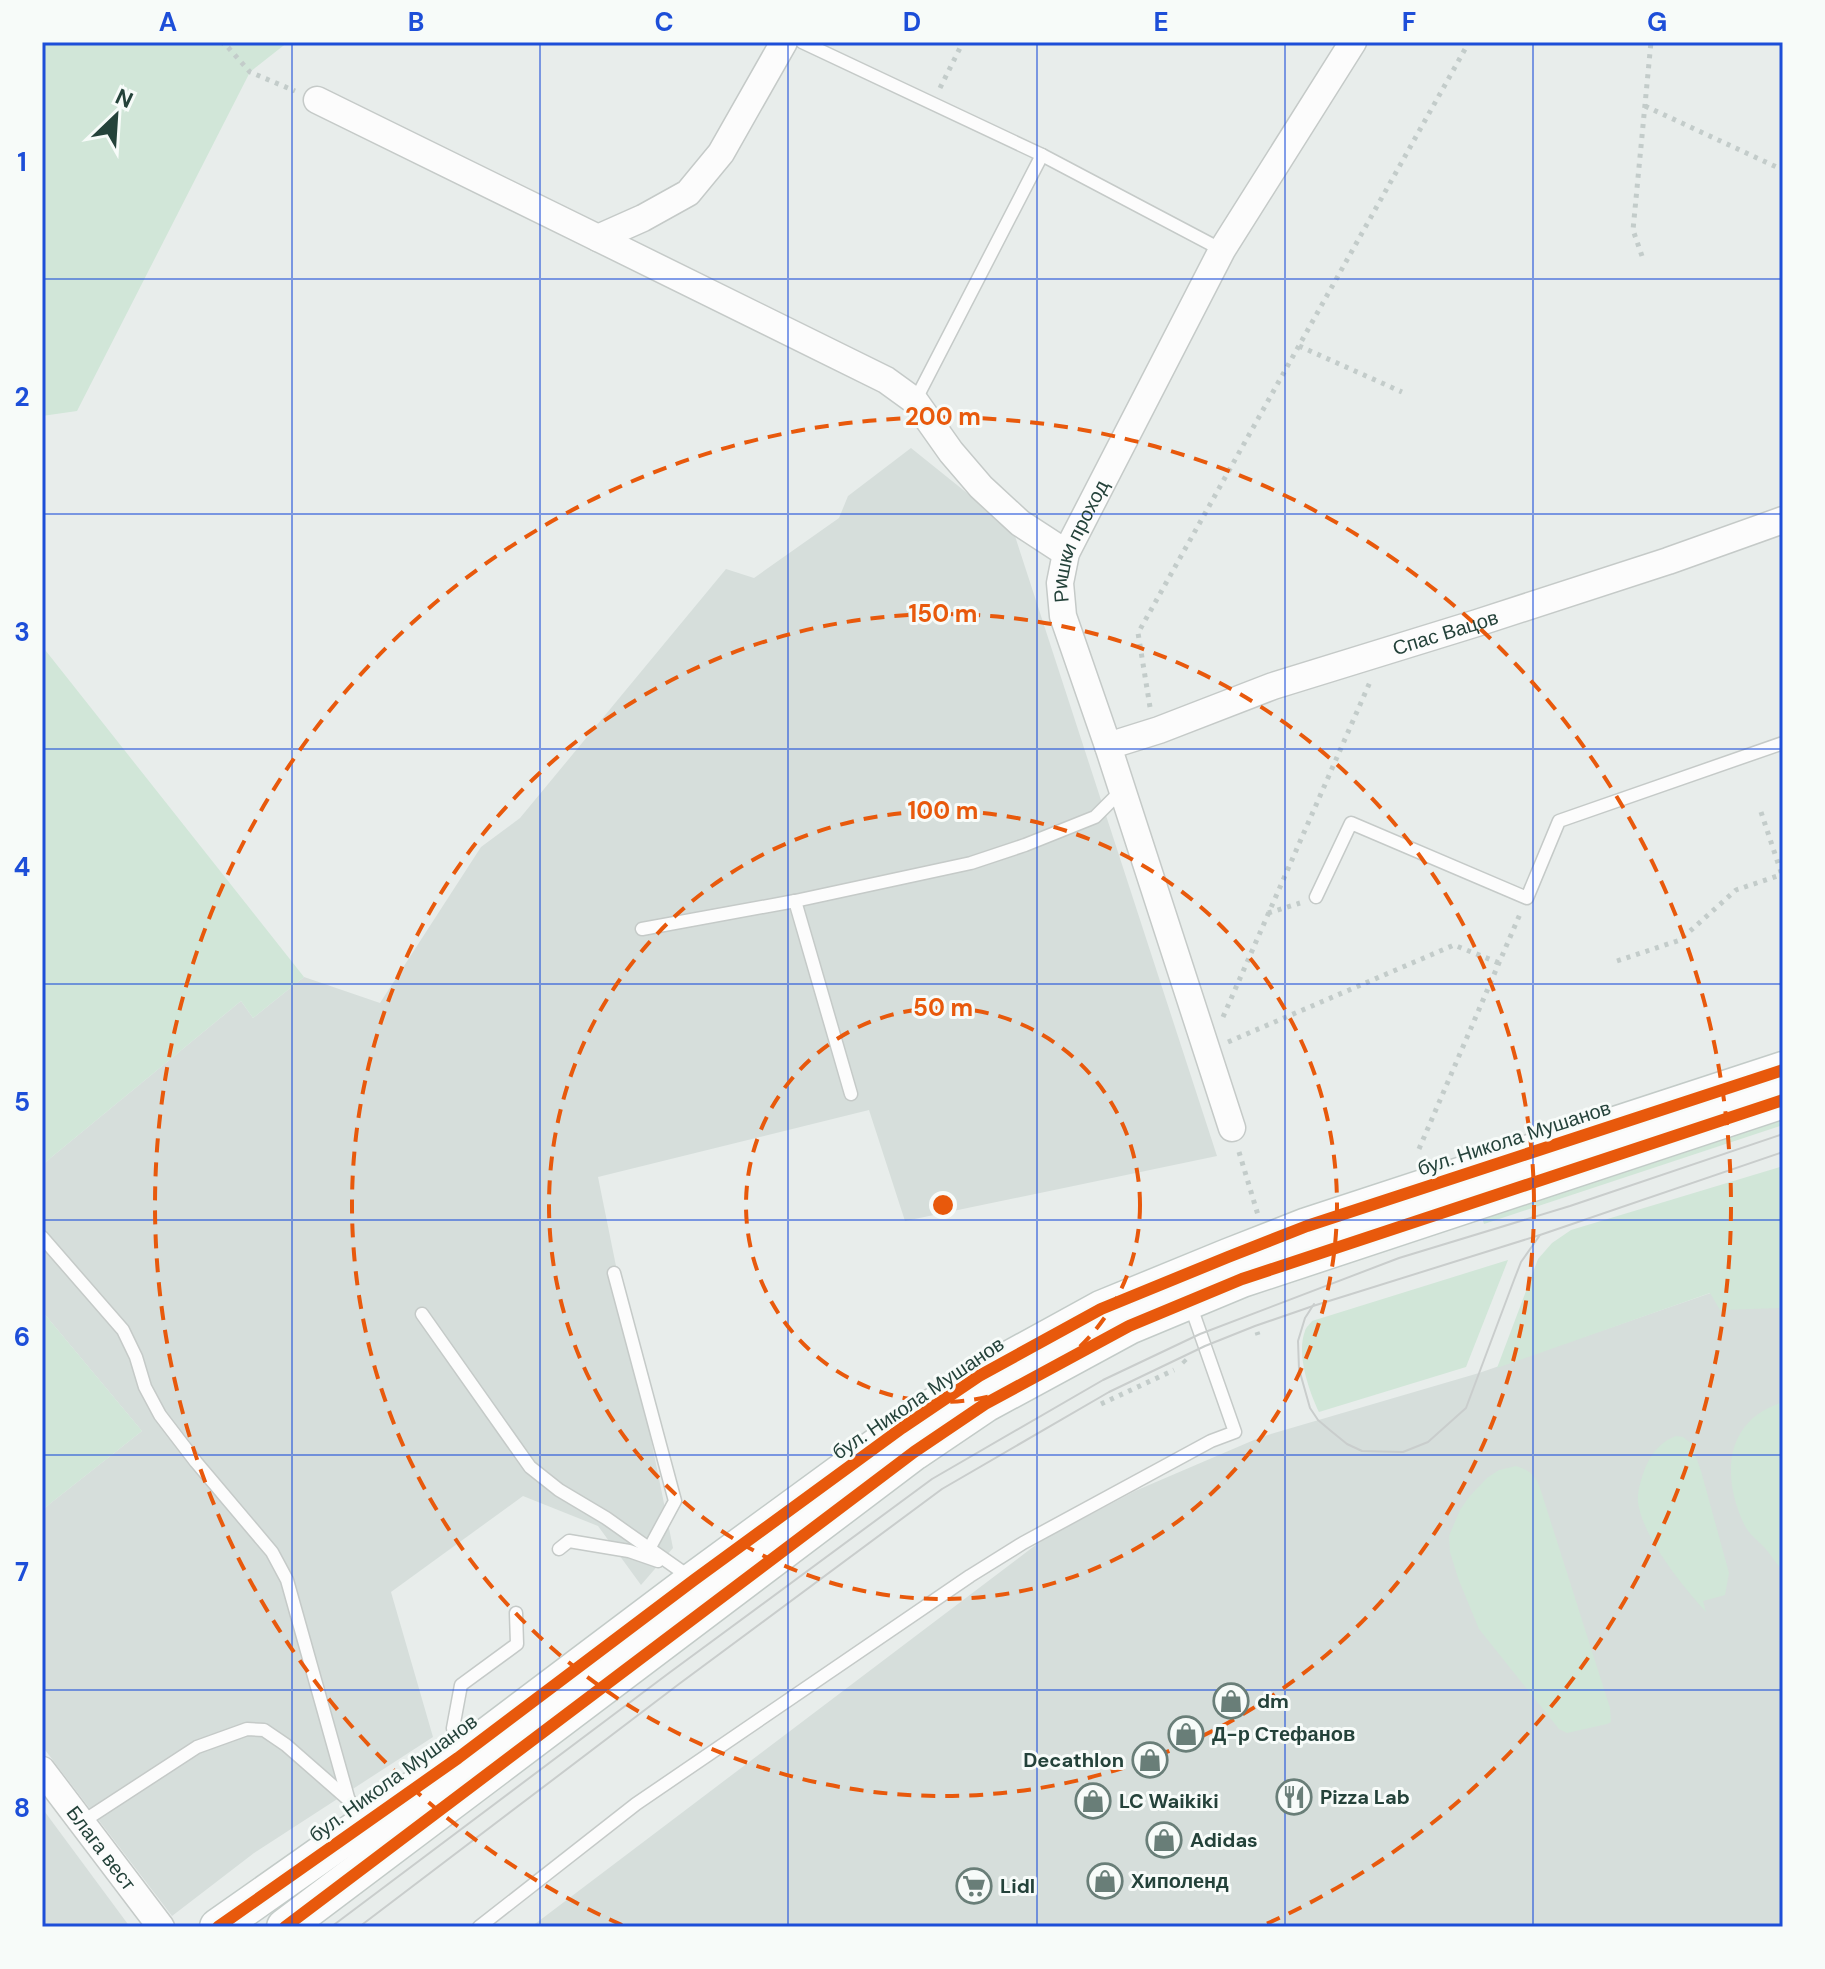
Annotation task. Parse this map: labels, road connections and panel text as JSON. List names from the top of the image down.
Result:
{
  "streets": {
    "main road": ["бул. Никола Мушанов"],
    "street": ["Ришки проход", "Спас Вацов", "Блага вест"]
  },
  "crossings": [
    ["Ришки проход", "Спас Вацов"]
  ],
  "places": {
    "shop": [
      "dm",
      "Д-р Стефанов",
      "Decathlon",
      "LC Waikiki",
      "Adidas",
      "Хиполенд"
    ],
    "restaurant": ["Pizza Lab"],
    "supermarket": ["Lidl"]
  },
  "north": "top right",
  "grid": {
    "columns": [
      "A",
      "B",
      "C",
      "D",
      "E",
      "F",
      "G"
    ],
    "rows": [
      "1",
      "2",
      "3",
      "4",
      "5",
      "6",
      "7",
      "8"
    ]
  },
  "rings": [
    "200 m",
    "150 m",
    "100 m",
    "50 m"
  ]
}
